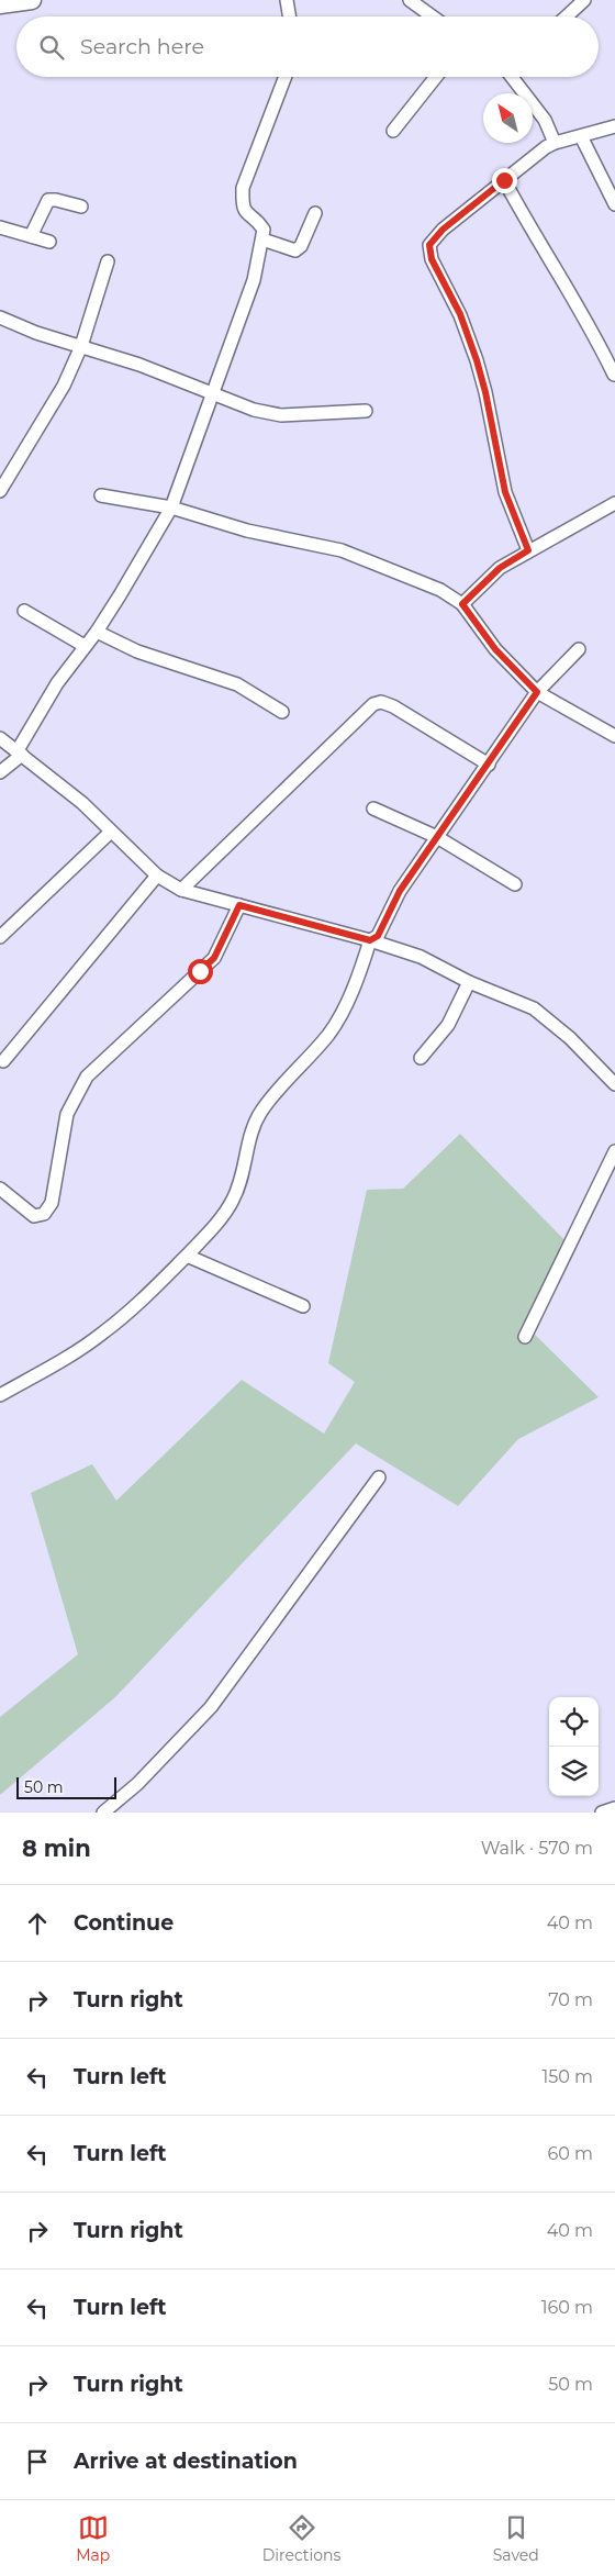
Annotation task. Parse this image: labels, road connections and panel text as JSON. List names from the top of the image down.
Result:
{
  "scale_bar": "50 m",
  "north": "top left",
  "page": {
    "search": "Search here",
    "scale": "50 m",
    "heading": ["8 min", "Walk · 570 m"],
    "list": [
      ["Continue", "40 m"],
      ["Turn right", "70 m"],
      ["Turn left", "150 m"],
      ["Turn left", "60 m"],
      ["Turn right", "40 m"],
      ["Turn left", "160 m"],
      ["Turn right", "50 m"],
      "Arrive at destination"
    ],
    "nav": ["Map", "Directions", "Saved"]
  }
}
